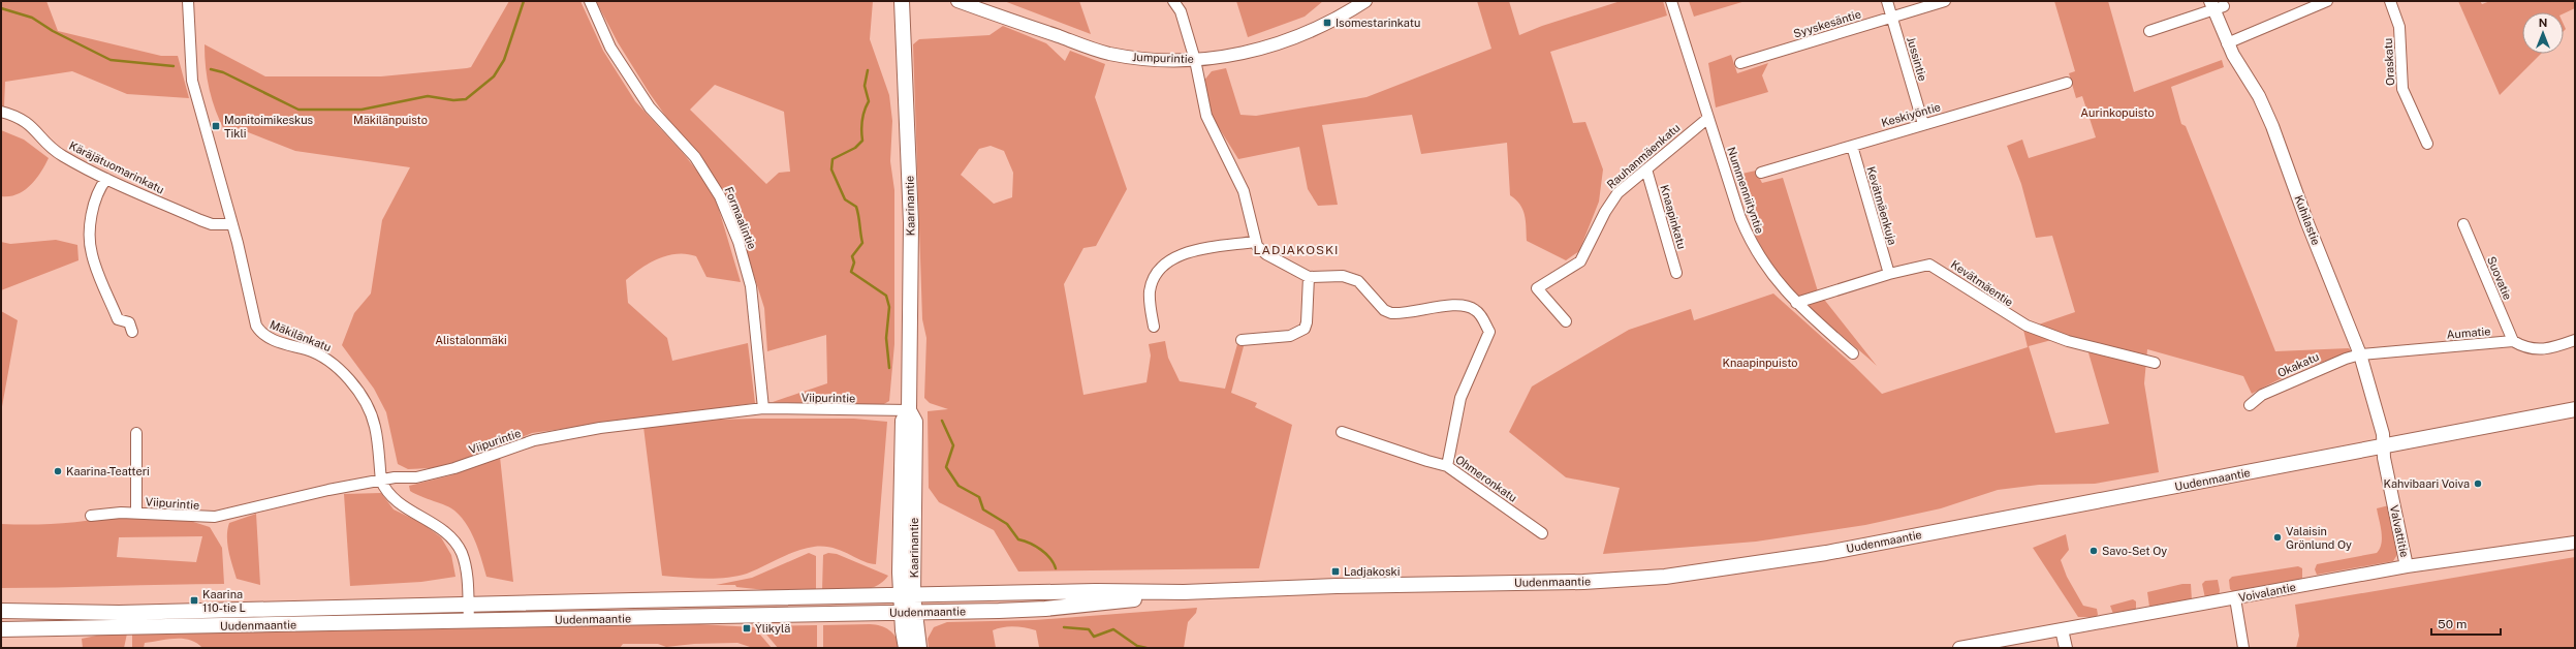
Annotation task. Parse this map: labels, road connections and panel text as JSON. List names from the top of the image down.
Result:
{
  "streets": {
    "main road": ["Kaarinantie", "Uudenmaantie"],
    "street": [
      "Syyskesäntie",
      "Jumpurintie",
      "Jussintie",
      "Oraskatu",
      "Keskiyöntie",
      "Rauhanmäenkatu",
      "Käräjätuomarinkatu",
      "Nummenniityntie",
      "Kevätmäenkuja",
      "Knaapinkatu",
      "Formaalintie",
      "Kuhilastie",
      "Suovatie",
      "Kevätmäentie",
      "Aumatie",
      "Mäkilänkatu",
      "Okakatu",
      "Viipurintie",
      "Ohmeronkatu",
      "Valvattitie",
      "Voivalantie"
    ]
  },
  "crossings": [
    ["Syyskesäntie", "Jussintie"],
    ["Jussintie", "Keskiyöntie"],
    ["Keskiyöntie", "Kevätmäenkuja"],
    ["Rauhanmäenkatu", "Nummenniityntie"],
    ["Rauhanmäenkatu", "Knaapinkatu"],
    ["Käräjätuomarinkatu", "Mäkilänkatu"],
    ["Nummenniityntie", "Kevätmäentie"],
    ["Kaarinantie", "Viipurintie"],
    ["Kaarinantie", "Uudenmaantie"],
    ["Kevätmäenkuja", "Kevätmäentie"],
    ["Formaalintie", "Viipurintie"],
    ["Kuhilastie", "Aumatie"],
    ["Kuhilastie", "Okakatu"],
    ["Kuhilastie", "Uudenmaantie"],
    ["Kuhilastie", "Valvattitie"],
    ["Suovatie", "Aumatie"],
    ["Aumatie", "Okakatu"],
    ["Mäkilänkatu", "Viipurintie"],
    ["Mäkilänkatu", "Uudenmaantie"],
    ["Uudenmaantie", "Valvattitie"],
    ["Valvattitie", "Voivalantie"]
  ],
  "districts": ["LADJAKOSKI"],
  "parks": [
    "Aurinkopuisto",
    "Mäkilänpuisto",
    "Alistalonmäki",
    "Knaapinpuisto"
  ],
  "places": {
    "transit": [
      "Isomestarinkatu",
      "Monitoimikeskus Tikli",
      "Ladjakoski",
      "Kaarina 110-tie L",
      "Ylikylä"
    ],
    "other": [
      "Kaarina-Teatteri",
      "Kahvibaari Voiva",
      "Valaisin Grönlund Oy",
      "Savo-Set Oy"
    ]
  },
  "scale_bar": "50 m",
  "north": "top"
}
